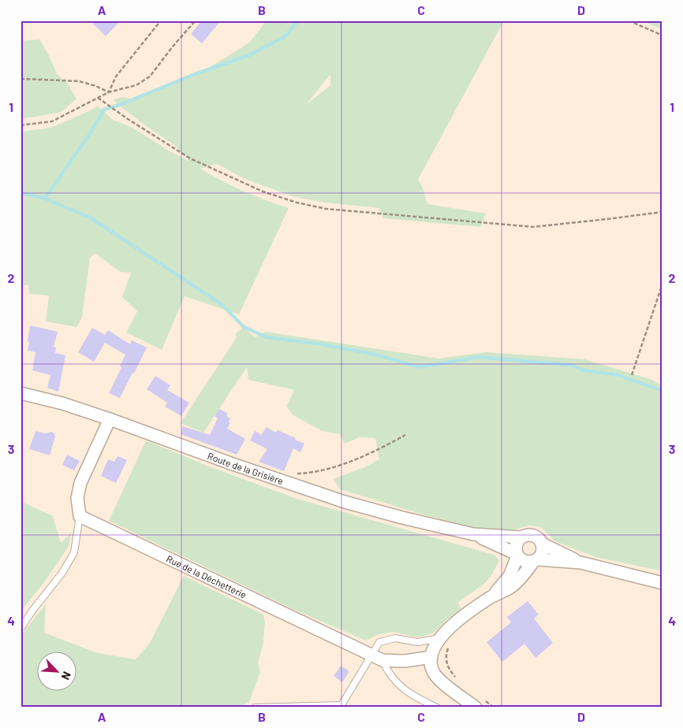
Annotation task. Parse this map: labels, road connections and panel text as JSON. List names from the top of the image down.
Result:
{
  "streets": {
    "street": ["Route de la Grisière", "Rue de la Déchetterie"]
  },
  "north": "bottom right",
  "grid": {
    "columns": [
      "A",
      "B",
      "C",
      "D"
    ],
    "rows": [
      "1",
      "2",
      "3",
      "4"
    ]
  }
}
